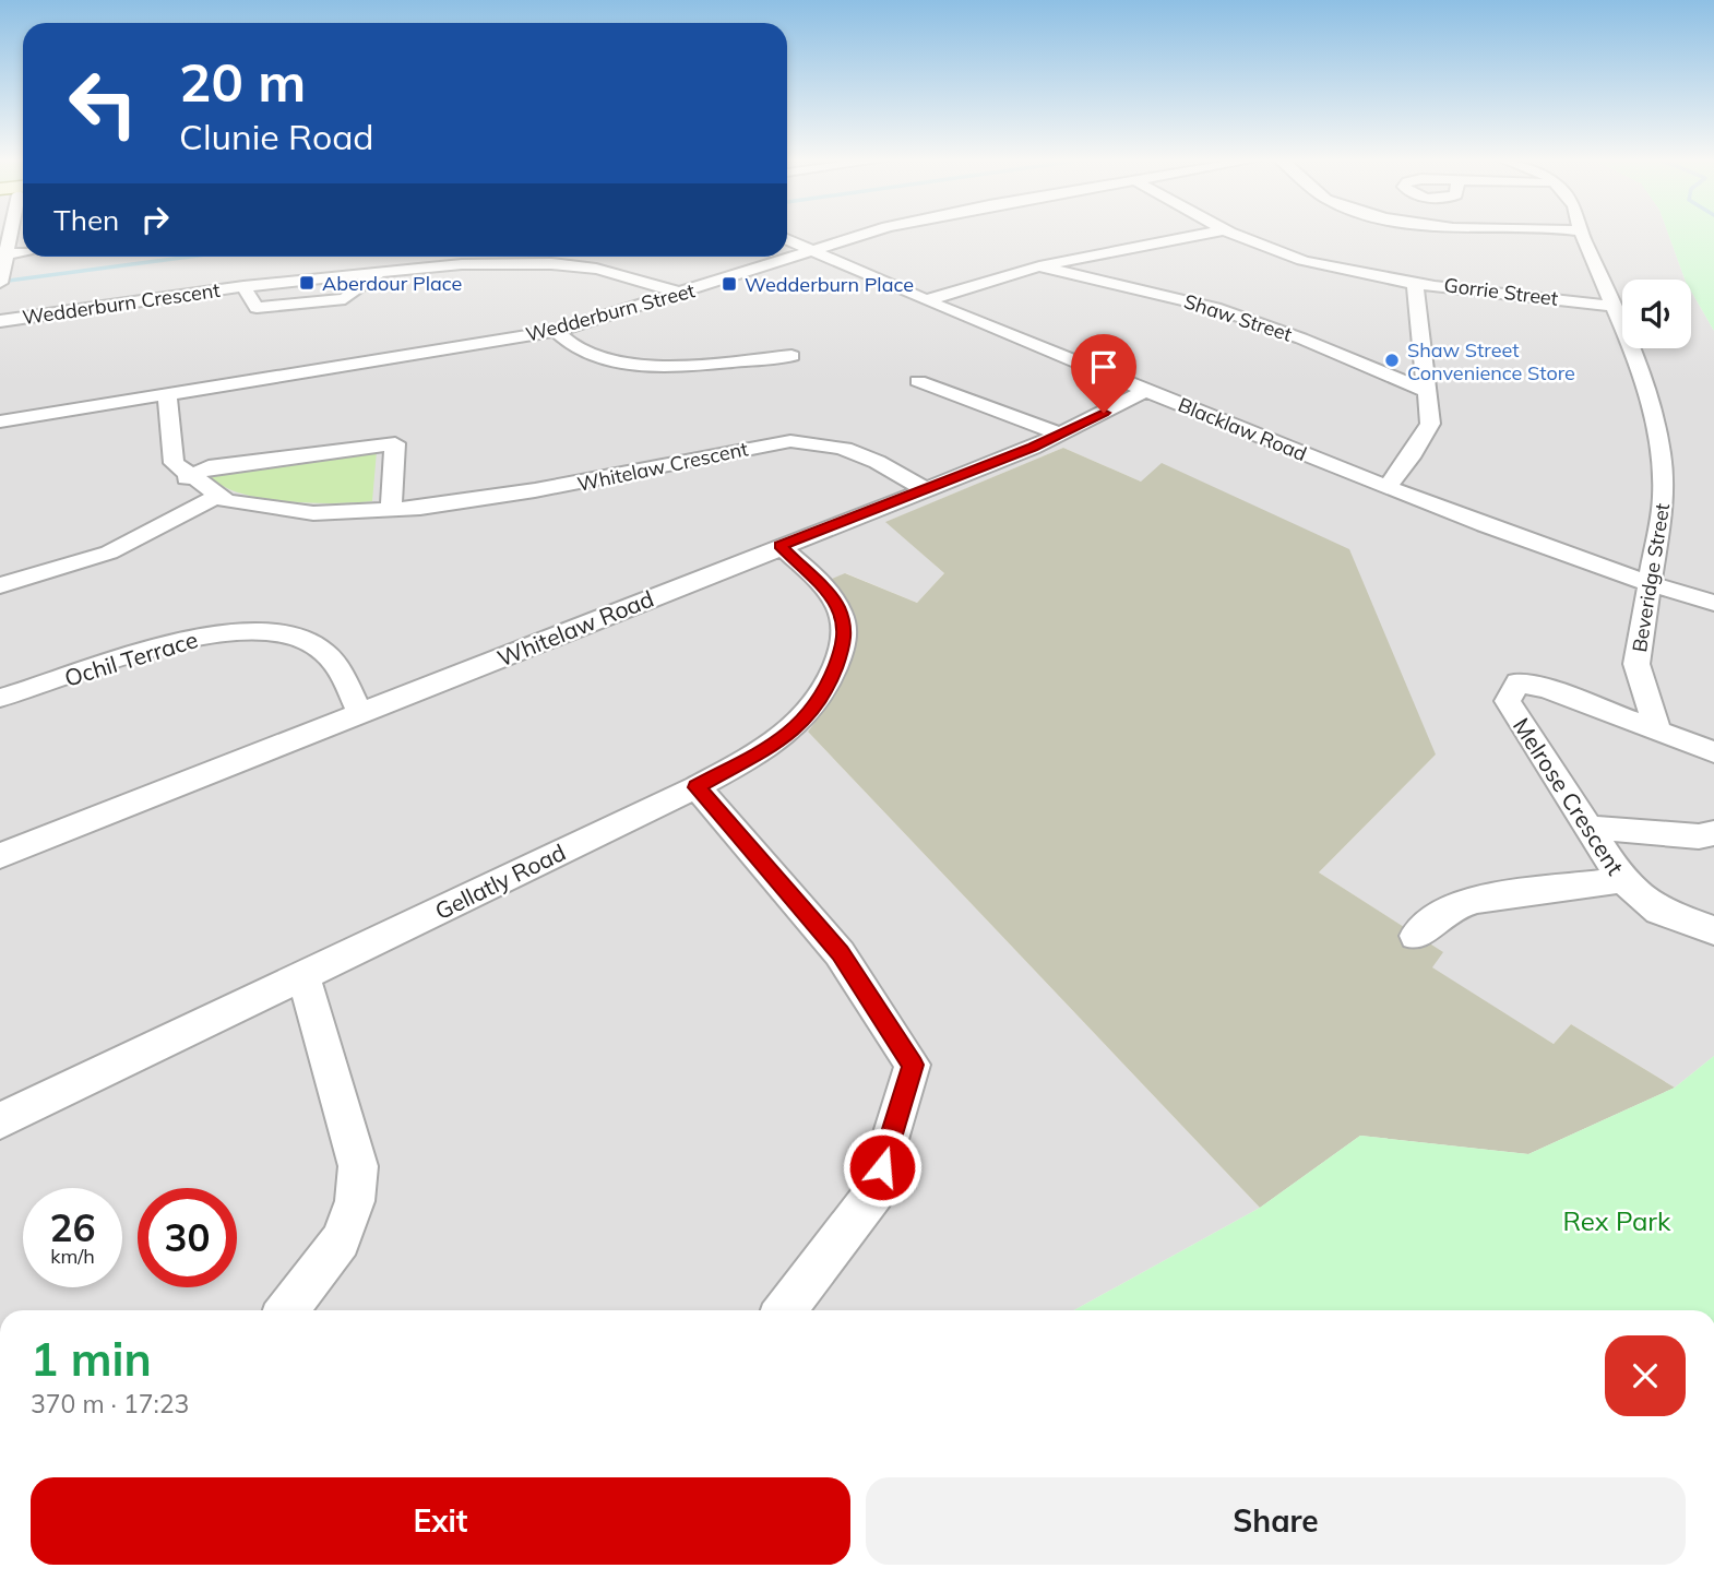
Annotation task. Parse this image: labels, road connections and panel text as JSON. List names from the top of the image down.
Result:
{
  "streets": {
    "street": [
      "Gorrie Street",
      "Wedderburn Crescent",
      "Wedderburn Street",
      "Shaw Street",
      "Blacklaw Road",
      "Whitelaw Crescent",
      "Beveridge Street",
      "Whitelaw Road",
      "Ochil Terrace",
      "Melrose Crescent",
      "Gellatly Road"
    ]
  },
  "crossings": [
    ["Gorrie Street", "Beveridge Street"],
    ["Wedderburn Crescent", "Wedderburn Street"],
    ["Wedderburn Street", "Blacklaw Road"],
    ["Wedderburn Street", "Whitelaw Crescent"],
    ["Blacklaw Road", "Beveridge Street"],
    ["Blacklaw Road", "Whitelaw Road"],
    ["Whitelaw Crescent", "Whitelaw Road"],
    ["Beveridge Street", "Melrose Crescent"],
    ["Whitelaw Road", "Ochil Terrace"],
    ["Whitelaw Road", "Gellatly Road"]
  ],
  "parks": ["Rex Park"],
  "places": {
    "transit": ["Aberdour Place", "Wedderburn Place"],
    "other": ["Shaw Street Convenience Store"]
  },
  "page": {
    "turn": ["20 m", "Clunie Road"],
    "then": "Then",
    "speed": "26 km/h",
    "limit": "30",
    "heading": ["1 min", "370 m · 17:23"],
    "buttons": ["Exit", "Share"]
  }
}
